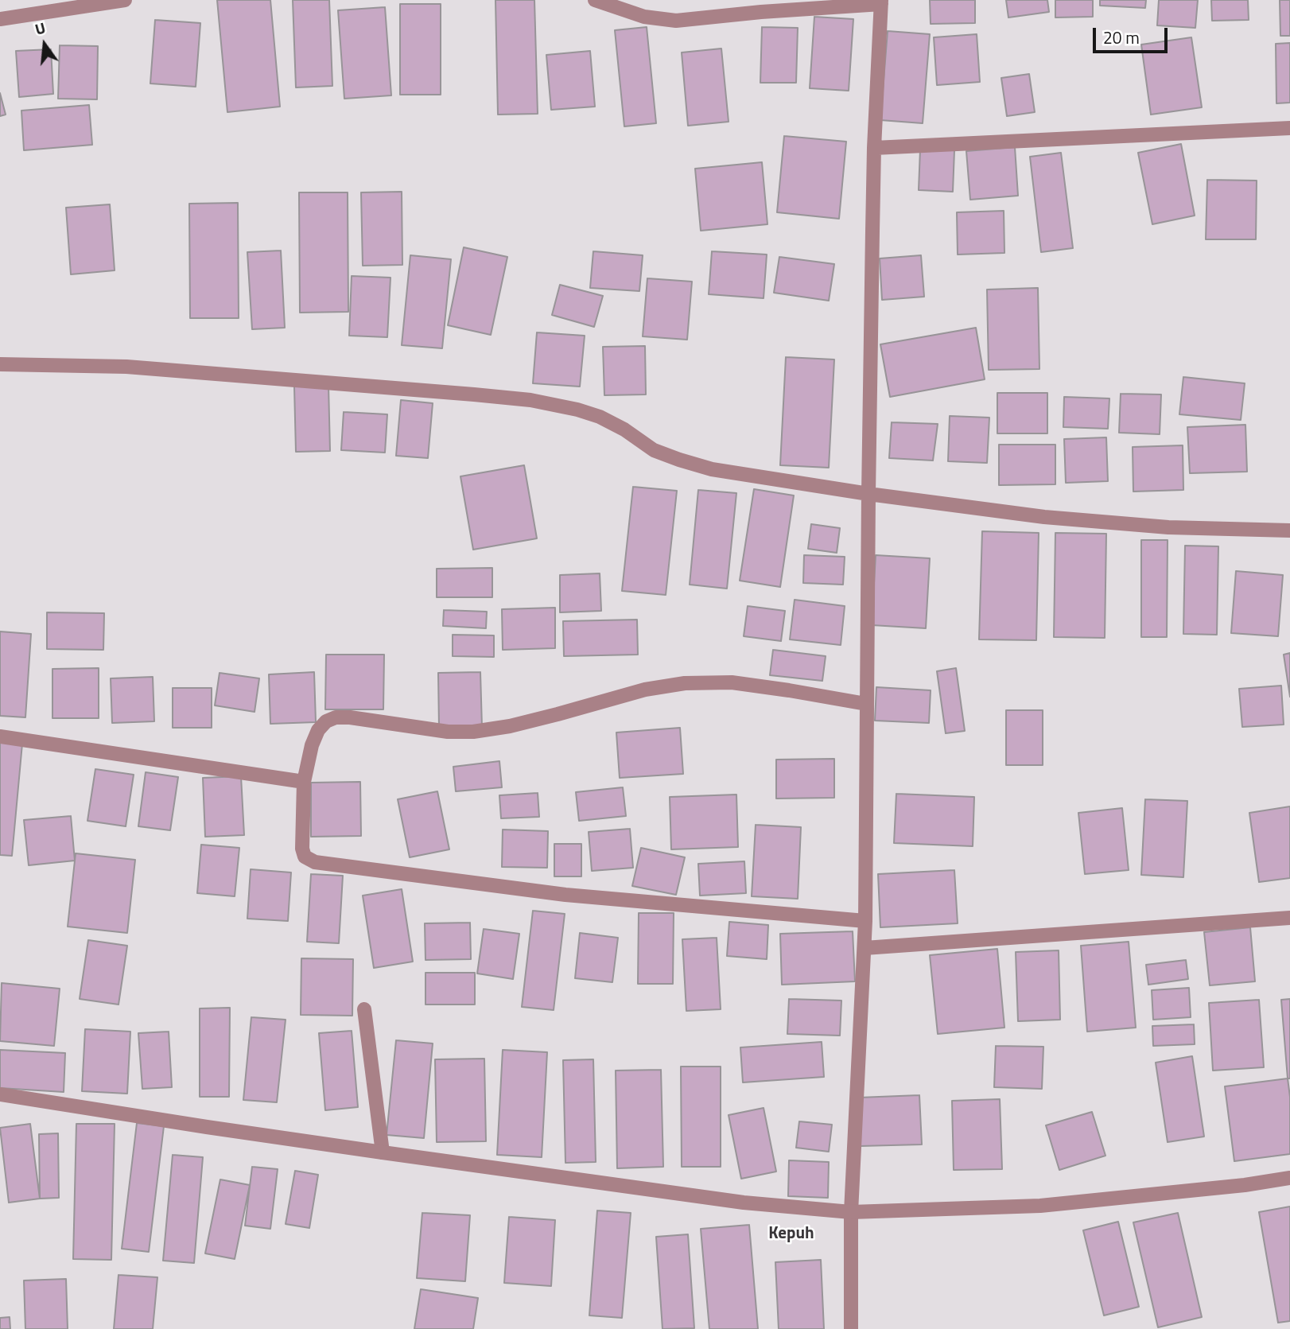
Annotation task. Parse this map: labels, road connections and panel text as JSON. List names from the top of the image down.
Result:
{
  "districts": ["Kepuh"],
  "scale_bar": "20 m",
  "north": "top"
}
